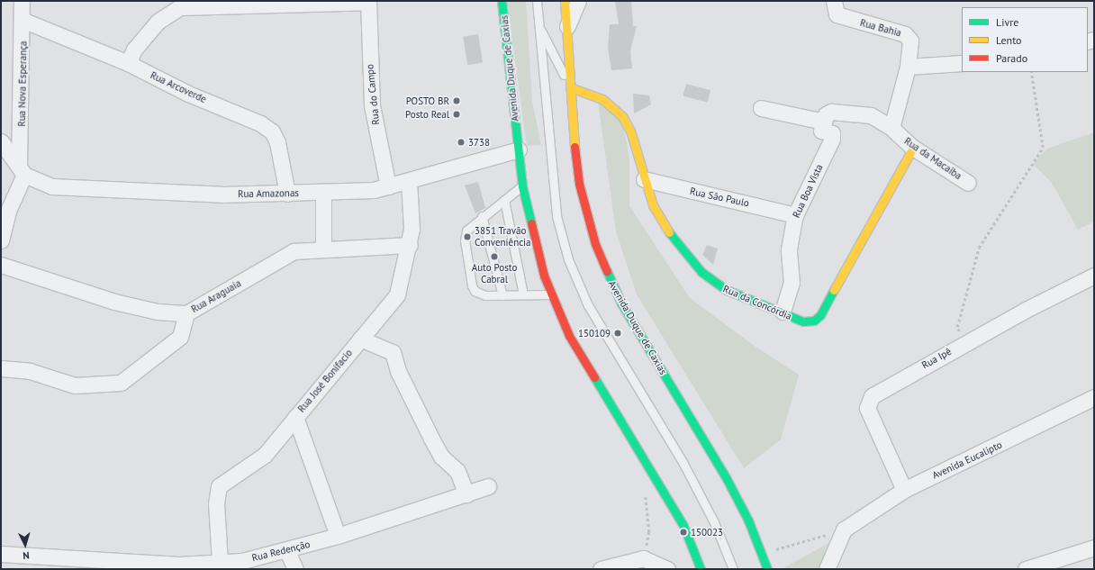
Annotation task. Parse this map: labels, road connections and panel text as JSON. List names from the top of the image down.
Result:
{
  "streets": {
    "main road": ["Avenida Duque de Caxias", "Rua da Concórdia"],
    "street": [
      "Rua Bahia",
      "Rua Nova Esperança",
      "Rua Arcoverde",
      "Rua do Campo",
      "Rua da Macaiba",
      "Rua Boa Vista",
      "Rua Amazonas",
      "Rua São Paulo",
      "Rua Araguaia",
      "Rua Ipê",
      "Rua José Bonifacio",
      "Avenida Eucalipto",
      "Rua Redenção"
    ]
  },
  "crossings": [
    ["Rua Bahia", "Rua da Macaiba"],
    ["Avenida Duque de Caxias", "Rua Amazonas"],
    ["Avenida Duque de Caxias", "Rua da Concórdia"],
    ["Rua Nova Esperança", "Rua Arcoverde"],
    ["Rua Nova Esperança", "Rua Amazonas"],
    ["Rua Arcoverde", "Rua Amazonas"],
    ["Rua do Campo", "Rua Amazonas"],
    ["Rua da Macaiba", "Rua Boa Vista"],
    ["Rua da Macaiba", "Rua da Concórdia"],
    ["Rua Boa Vista", "Rua São Paulo"],
    ["Rua Boa Vista", "Rua da Concórdia"],
    ["Rua Amazonas", "Rua José Bonifacio"],
    ["Rua São Paulo", "Rua da Concórdia"],
    ["Rua Araguaia", "Rua José Bonifacio"],
    ["Rua Ipê", "Avenida Eucalipto"],
    ["Rua José Bonifacio", "Rua Redenção"]
  ],
  "places": [
    "POSTO BR",
    "Posto Real",
    "3738",
    "3851 Travão Conveniência",
    "Auto Posto Cabral",
    "150109",
    "150023"
  ],
  "legend": ["Livre", "Lento", "Parado"],
  "north": "bottom"
}
